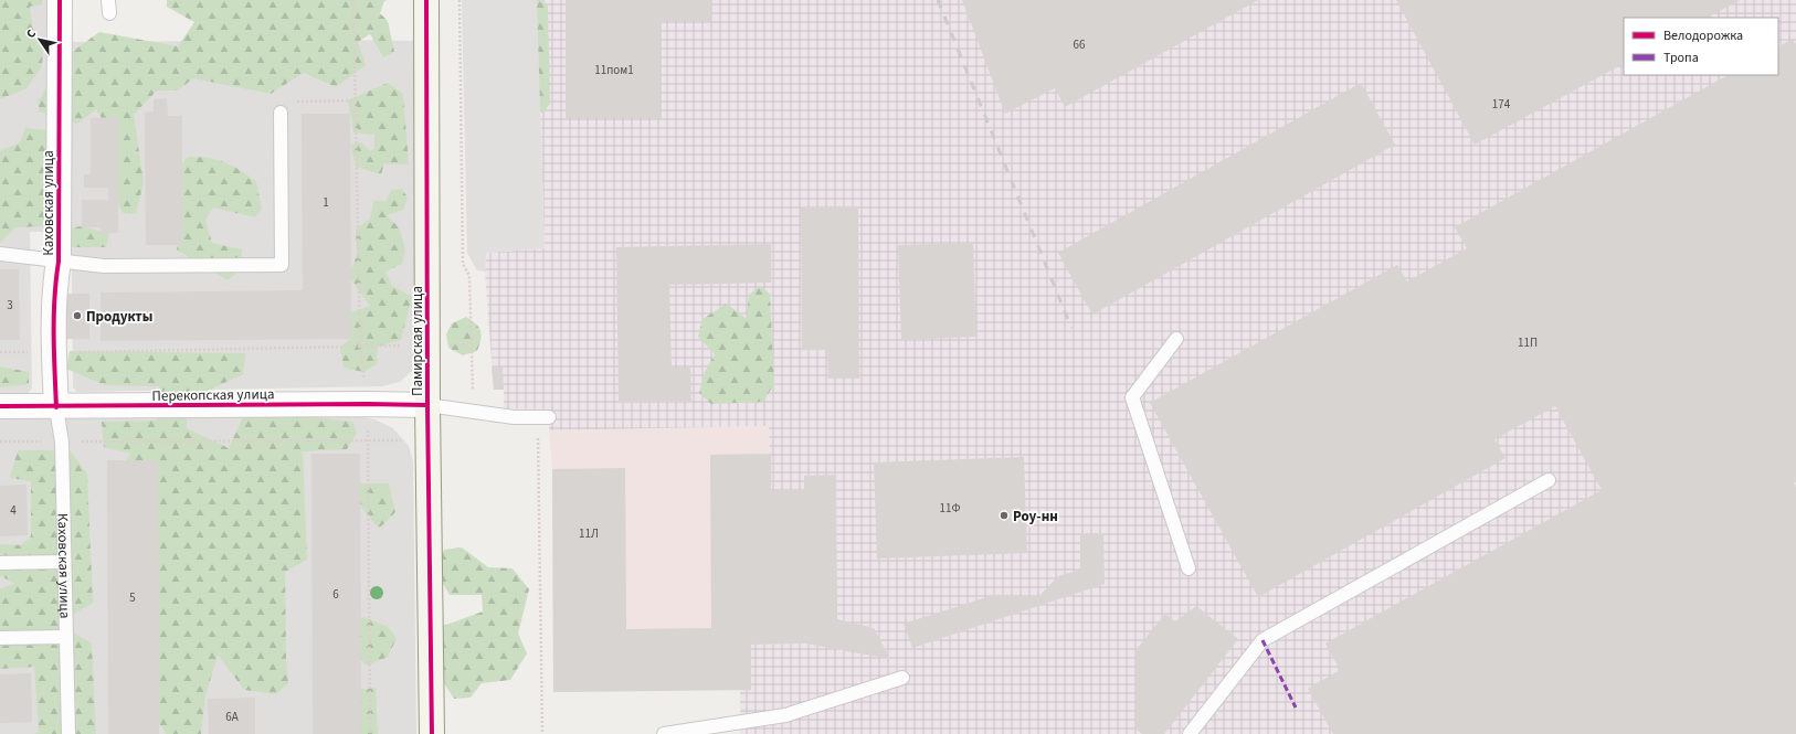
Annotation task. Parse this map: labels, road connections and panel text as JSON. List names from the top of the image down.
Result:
{
  "streets": {
    "street": ["Каховская улица", "Памирская улица", "Перекопская улица"]
  },
  "crossings": [
    ["Каховская улица", "Перекопская улица"],
    ["Памирская улица", "Перекопская улица"]
  ],
  "places": ["Продукты", "Роу-нн"],
  "house_numbers": [
    "66",
    "11пом1",
    "174",
    "1",
    "3",
    "11П",
    "11Ф",
    "4",
    "11Л",
    "6",
    "5",
    "6А"
  ],
  "legend": ["Велодорожка", "Тропа"],
  "north": "top left"
}
